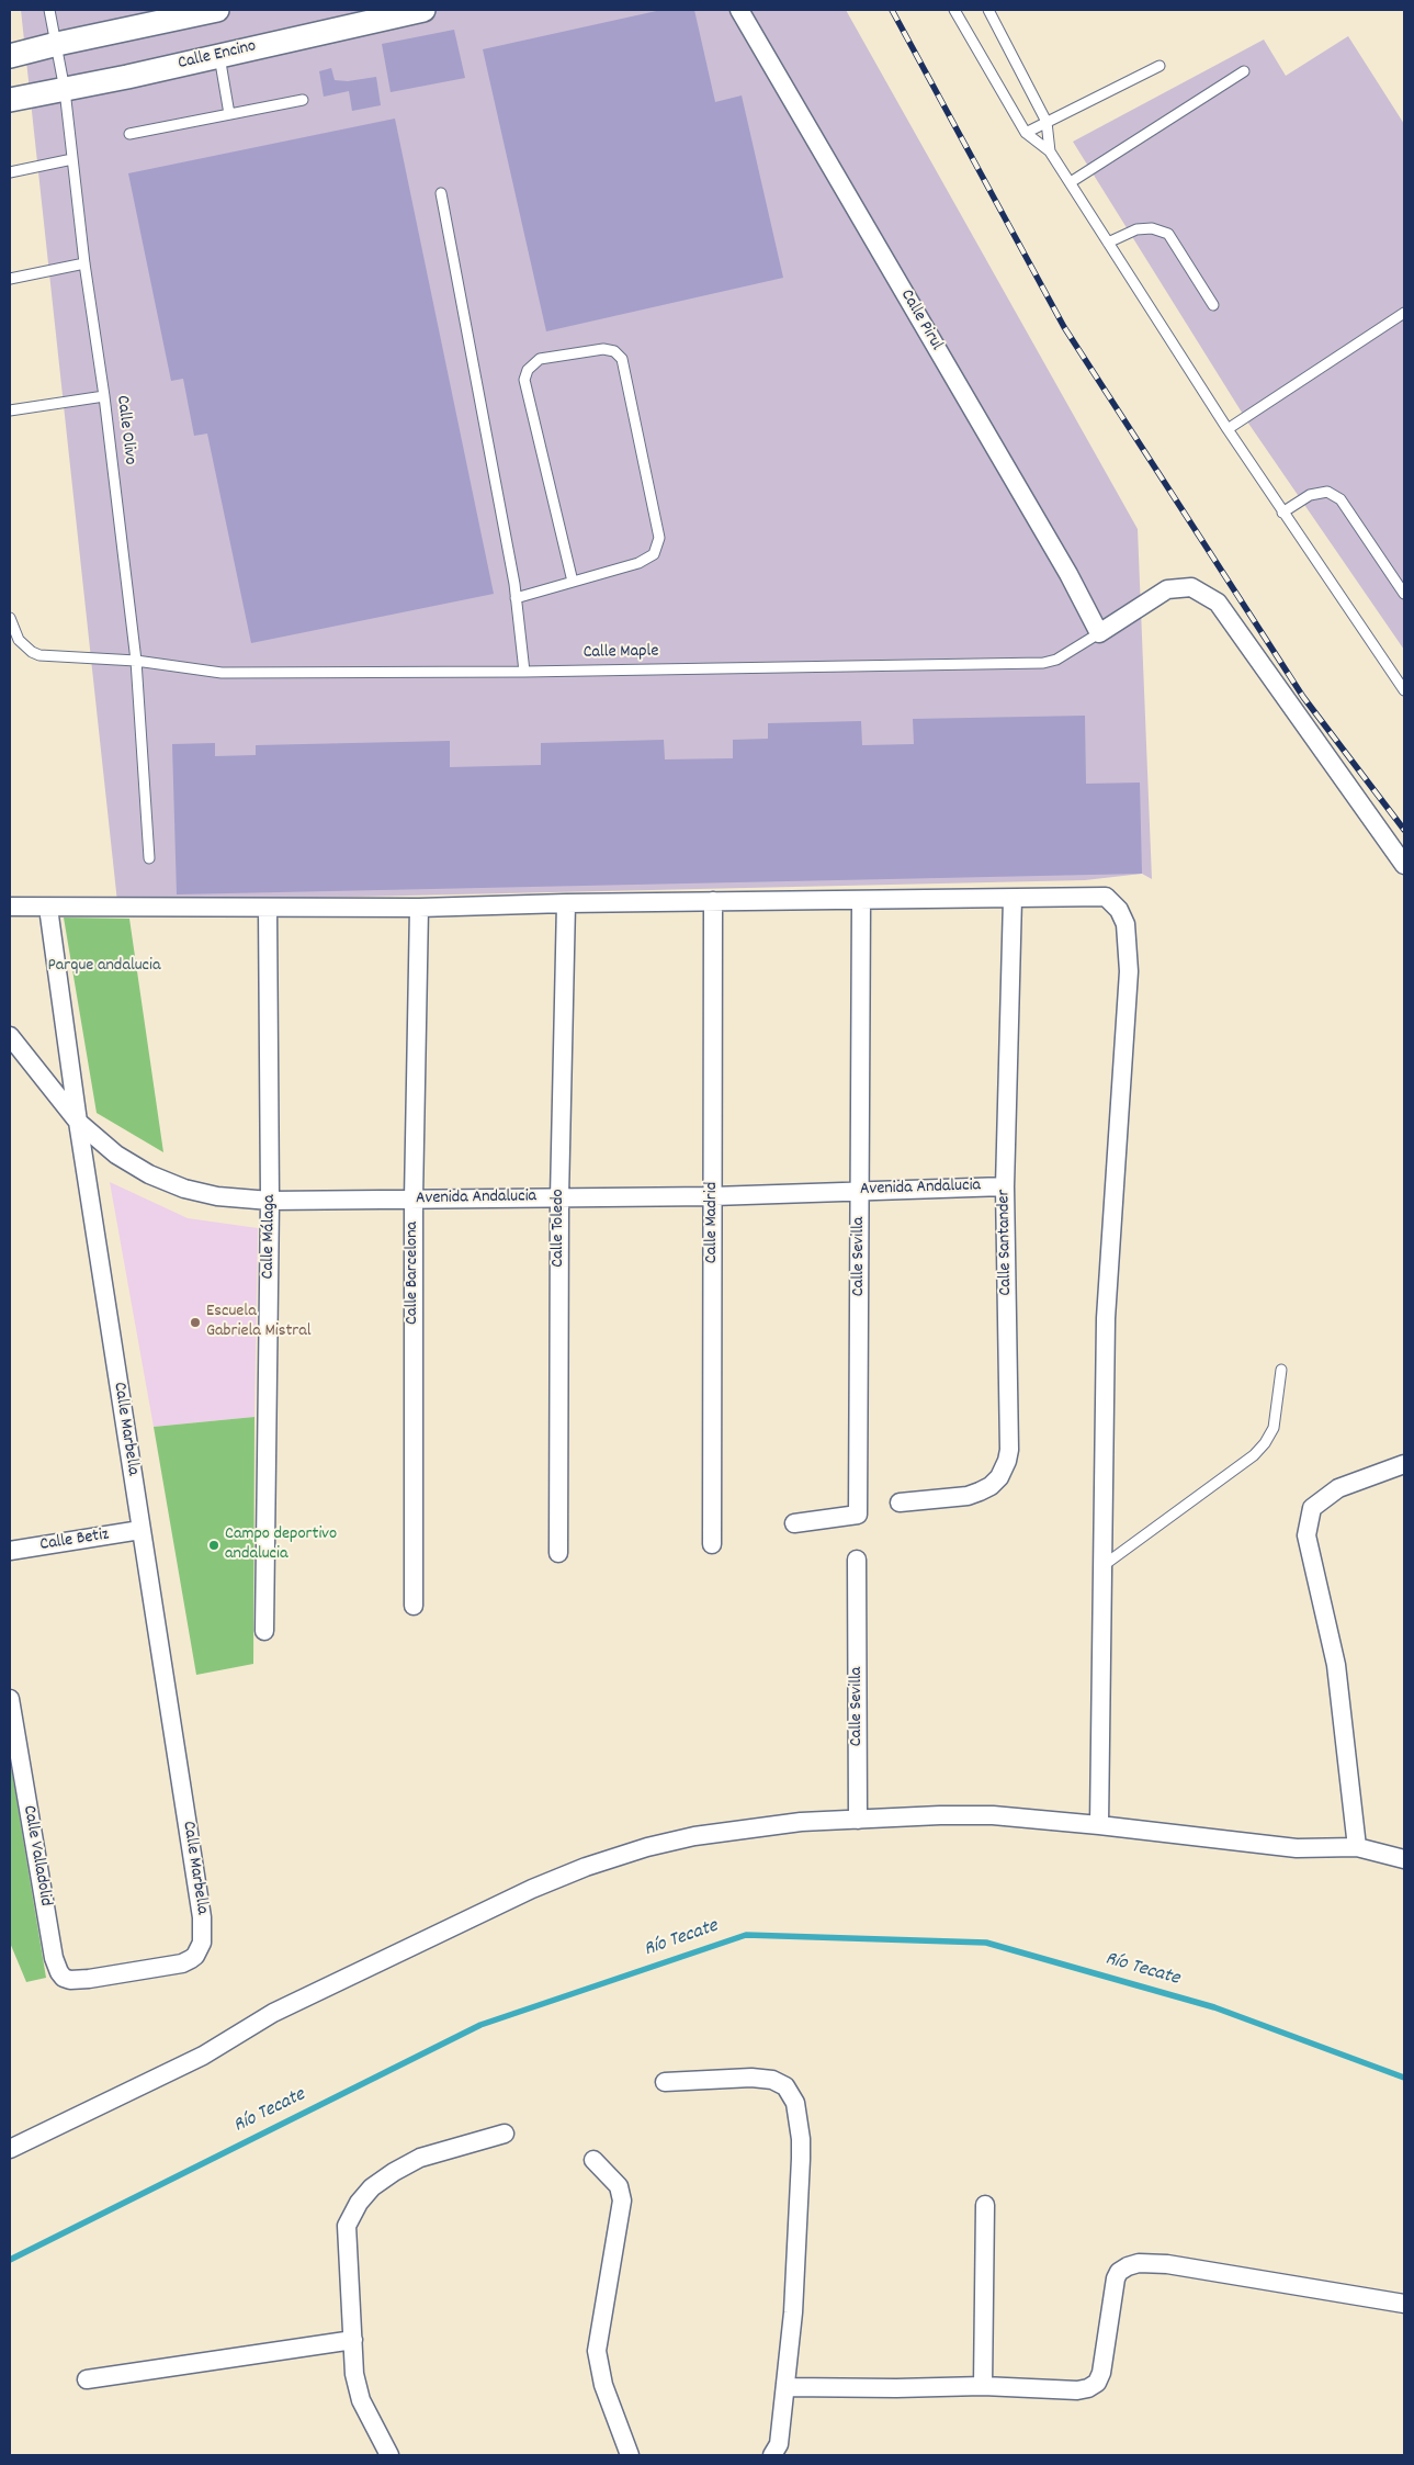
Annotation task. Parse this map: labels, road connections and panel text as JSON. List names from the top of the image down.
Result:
{
  "streets": {
    "street": [
      "Calle Encino",
      "Calle Pirul",
      "Avenida Andalucia",
      "Calle Madrid",
      "Calle Toledo",
      "Calle Málaga",
      "Calle Santander",
      "Calle Sevilla",
      "Calle Barcelona",
      "Calle Marbella",
      "Calle Betiz",
      "Calle Valladolid"
    ],
    "lane": ["Calle Olivo", "Calle Maple"]
  },
  "crossings": [
    ["Calle Encino", "Calle Olivo"],
    ["Calle Pirul", "Calle Maple"],
    ["Calle Olivo", "Calle Maple"],
    ["Avenida Andalucia", "Calle Madrid"],
    ["Avenida Andalucia", "Calle Toledo"],
    ["Avenida Andalucia", "Calle Málaga"],
    ["Avenida Andalucia", "Calle Santander"],
    ["Avenida Andalucia", "Calle Sevilla"],
    ["Avenida Andalucia", "Calle Barcelona"],
    ["Avenida Andalucia", "Calle Marbella"],
    ["Calle Marbella", "Calle Betiz"],
    ["Calle Marbella", "Calle Valladolid"]
  ],
  "water": ["Río Tecate"],
  "parks": ["Parque andalucia"],
  "places": ["Escuela Gabriela Mistral", "Campo deportivo andalucia"]
}
